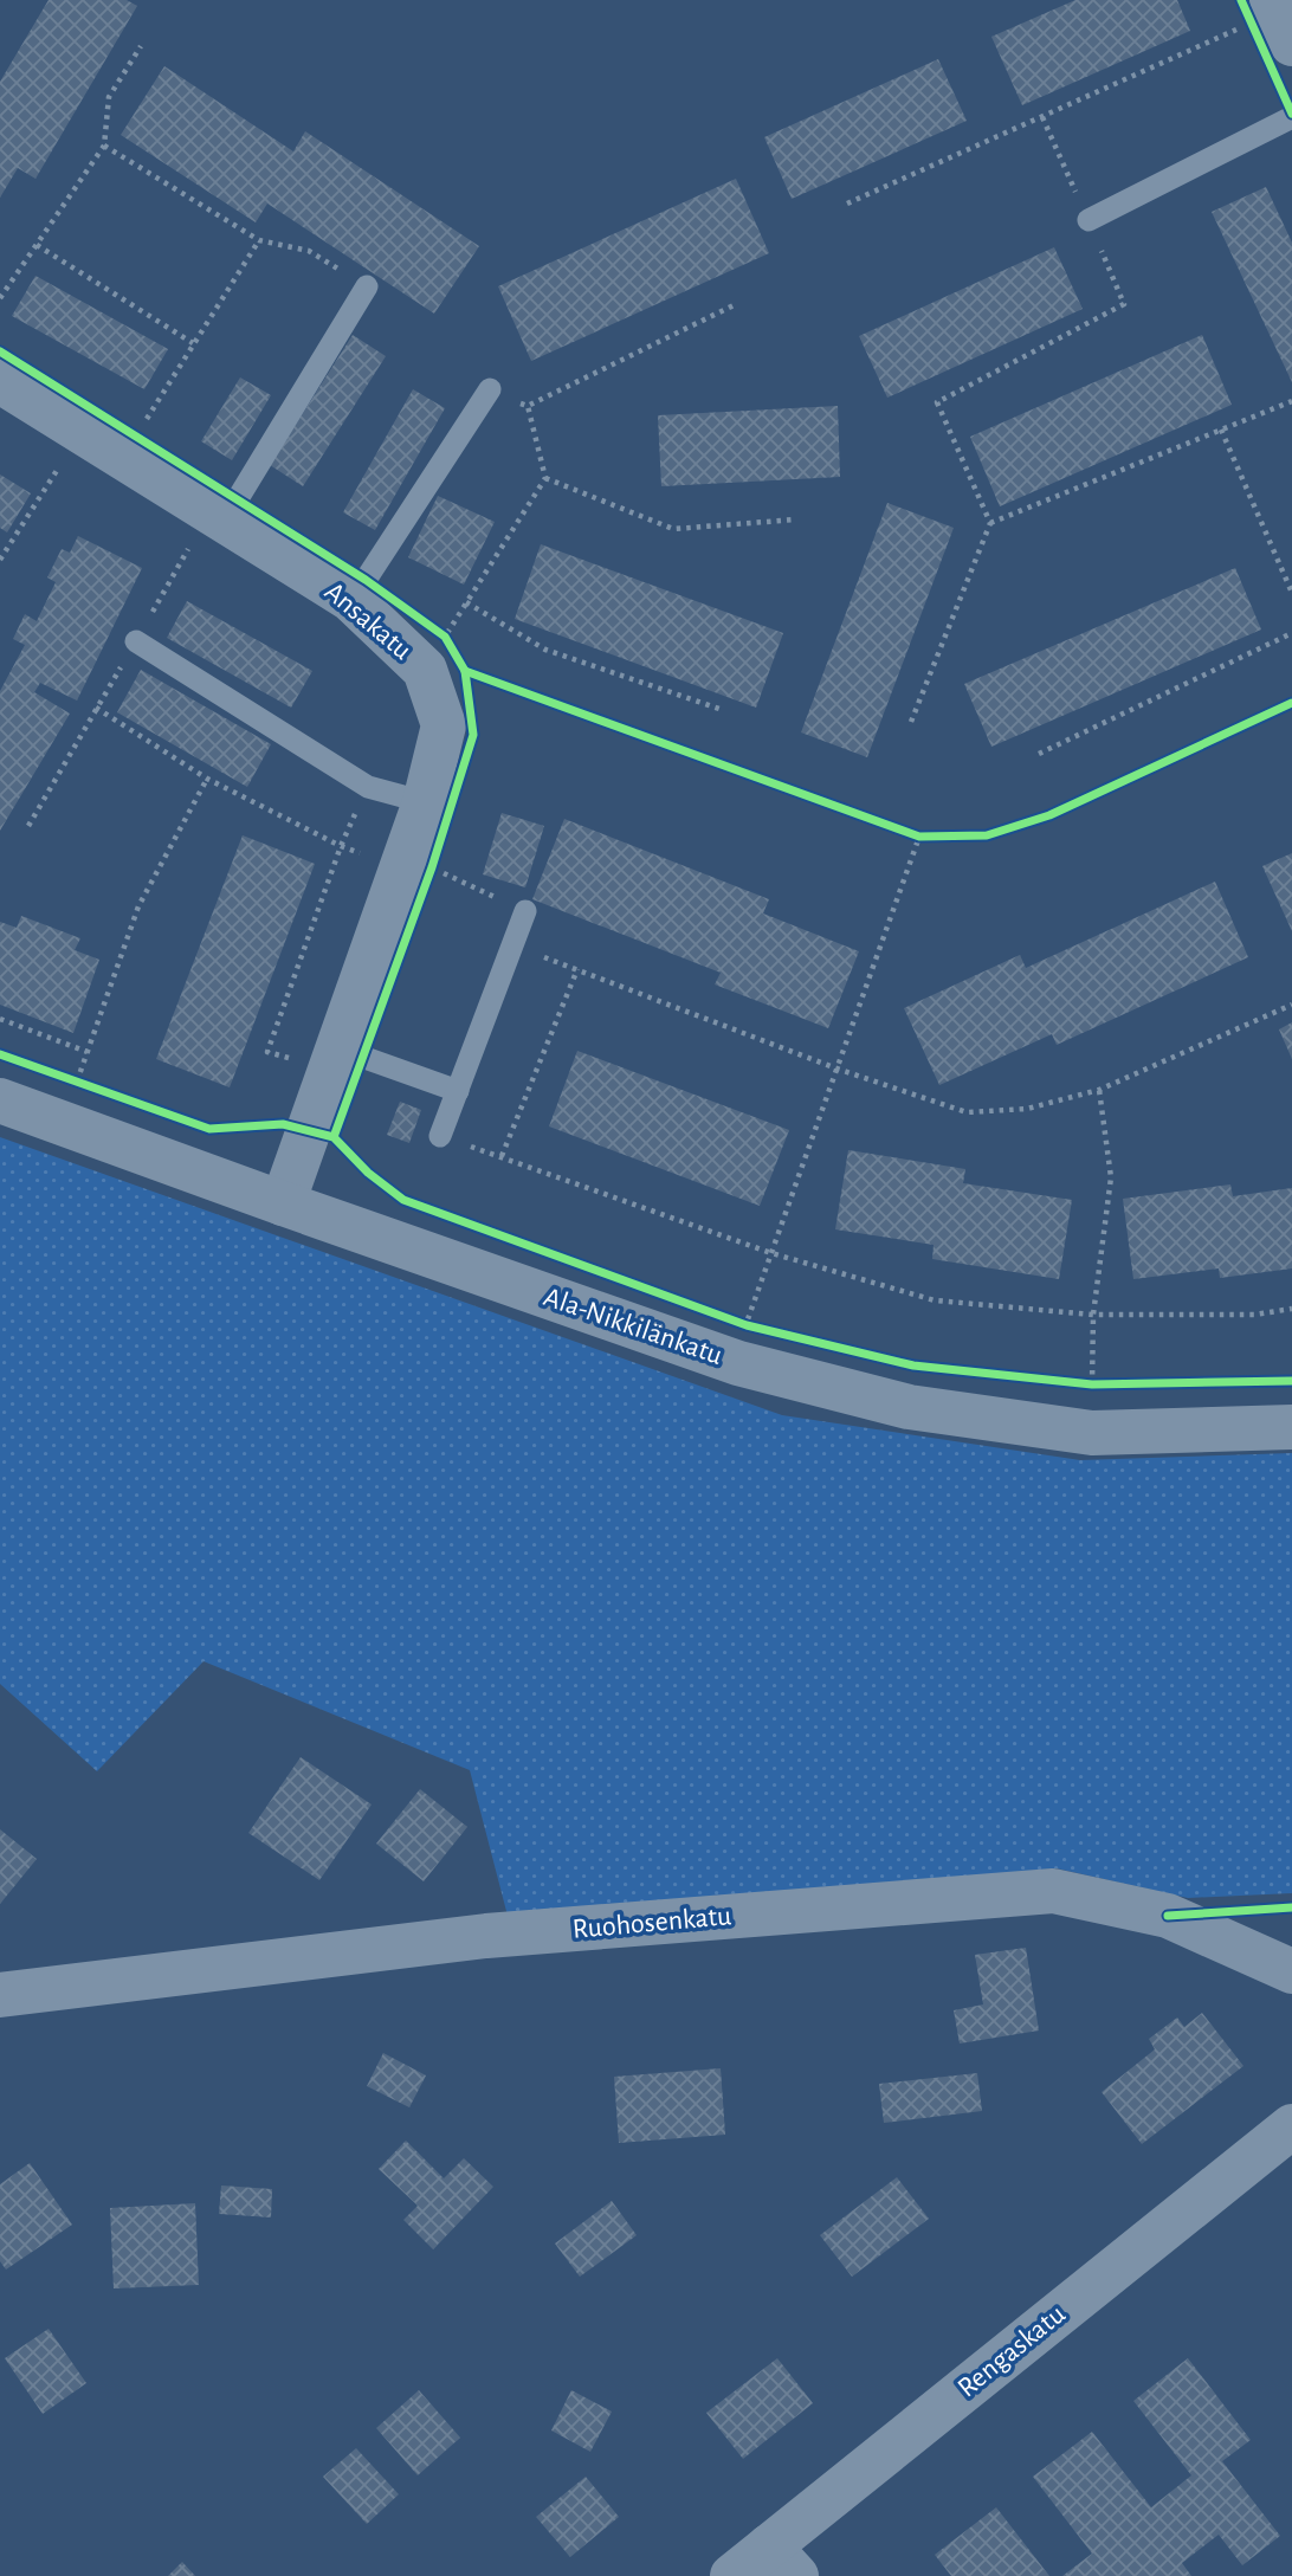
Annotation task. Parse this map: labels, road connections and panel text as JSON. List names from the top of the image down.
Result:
{
  "streets": {
    "street": [
      "Ansakatu",
      "Ala-Nikkilänkatu",
      "Ruohosenkatu",
      "Rengaskatu"
    ]
  },
  "crossings": [
    ["Ansakatu", "Ala-Nikkilänkatu"]
  ]
}
